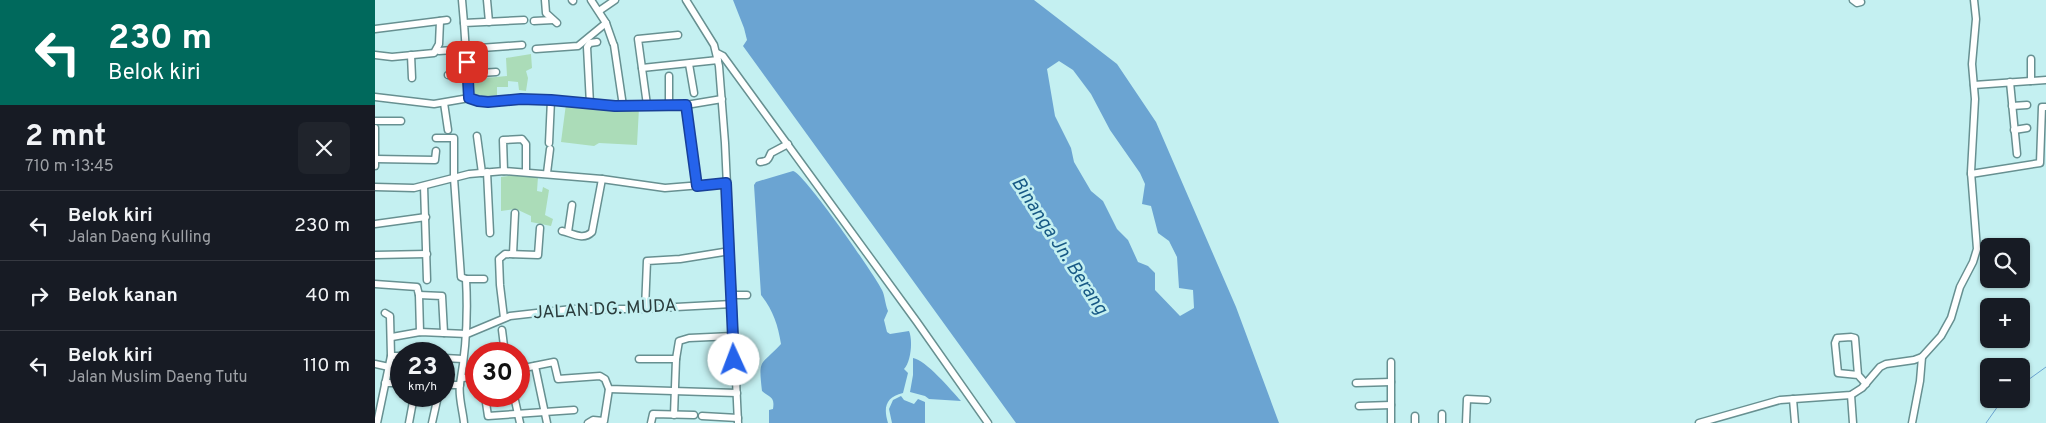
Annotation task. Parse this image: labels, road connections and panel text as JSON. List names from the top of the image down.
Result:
{
  "streets": {
    "street": ["JALAN DG. MUDA"]
  },
  "water": ["Binanga Jn. Berang"],
  "page": {
    "turn": ["230 m", "Belok kiri"],
    "heading": ["2 mnt", "710 m · 13:45"],
    "list": [
      {
        "name": "Belok kiri",
        "note": "Jalan Daeng Kulling",
        "value": "230 m"
      },
      {
        "name": "Belok kanan",
        "value": "40 m"
      },
      {
        "name": "Belok kiri",
        "note": "Jalan Muslim Daeng Tutu",
        "value": "110 m"
      }
    ],
    "map_buttons": ["+", "−"],
    "speed": "23 km/h",
    "limit": "30"
  }
}
